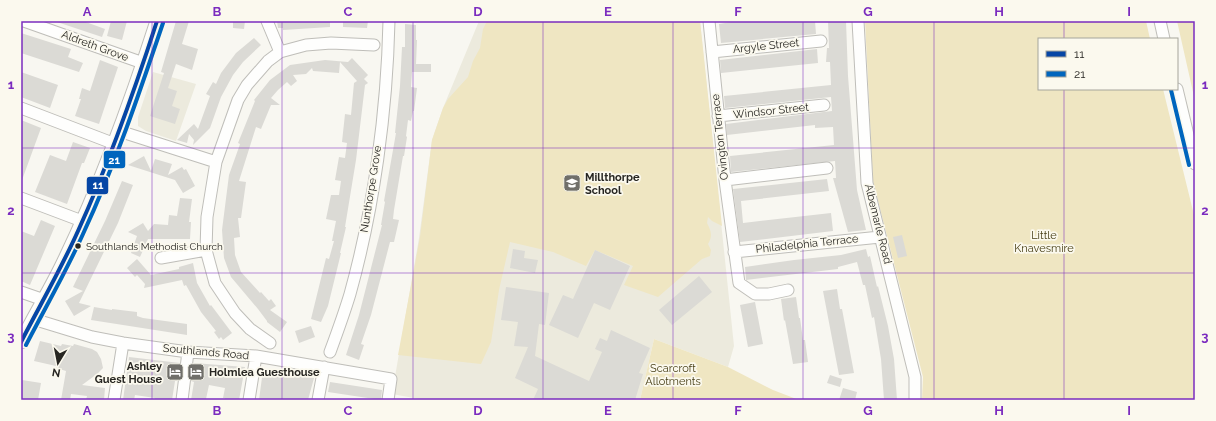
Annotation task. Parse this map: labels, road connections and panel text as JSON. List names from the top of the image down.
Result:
{
  "streets": {
    "street": [
      "Aldreth Grove",
      "Argyle Street",
      "Windsor Street",
      "Ovington Terrace",
      "Nunthorpe Grove",
      "Albemarle Road",
      "Philadelphia Terrace",
      "Southlands Road"
    ]
  },
  "crossings": [
    ["Argyle Street", "Ovington Terrace"],
    ["Windsor Street", "Ovington Terrace"],
    ["Ovington Terrace", "Philadelphia Terrace"],
    ["Albemarle Road", "Philadelphia Terrace"]
  ],
  "parks": ["Little Knavesmire", "Scarcroft Allotments"],
  "places": {
    "school or university": ["Millthorpe School"],
    "other": ["Southlands Methodist Church"],
    "hotel": ["Ashley Guest House", "Holmlea Guesthouse"]
  },
  "lines": ["transit line 11", "transit line 21"],
  "legend": ["11", "21"],
  "north": "bottom",
  "grid": {
    "columns": [
      "A",
      "B",
      "C",
      "D",
      "E",
      "F",
      "G",
      "H",
      "I"
    ],
    "rows": ["1", "2", "3"]
  }
}
